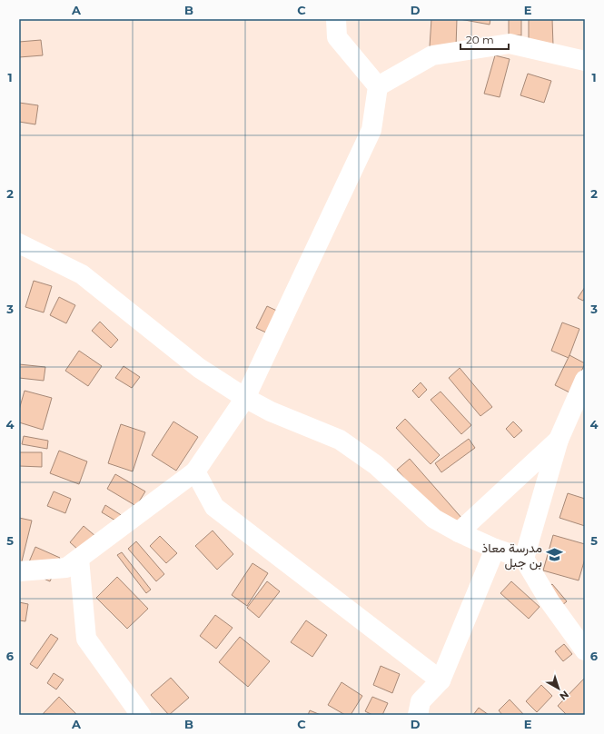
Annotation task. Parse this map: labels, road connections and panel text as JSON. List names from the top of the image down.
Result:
{
  "places": {
    "school or university": ["مدرسة معاذ بن جبل"]
  },
  "scale_bar": "20 m",
  "north": "bottom right",
  "grid": {
    "columns": [
      "A",
      "B",
      "C",
      "D",
      "E"
    ],
    "rows": [
      "1",
      "2",
      "3",
      "4",
      "5",
      "6"
    ]
  }
}
